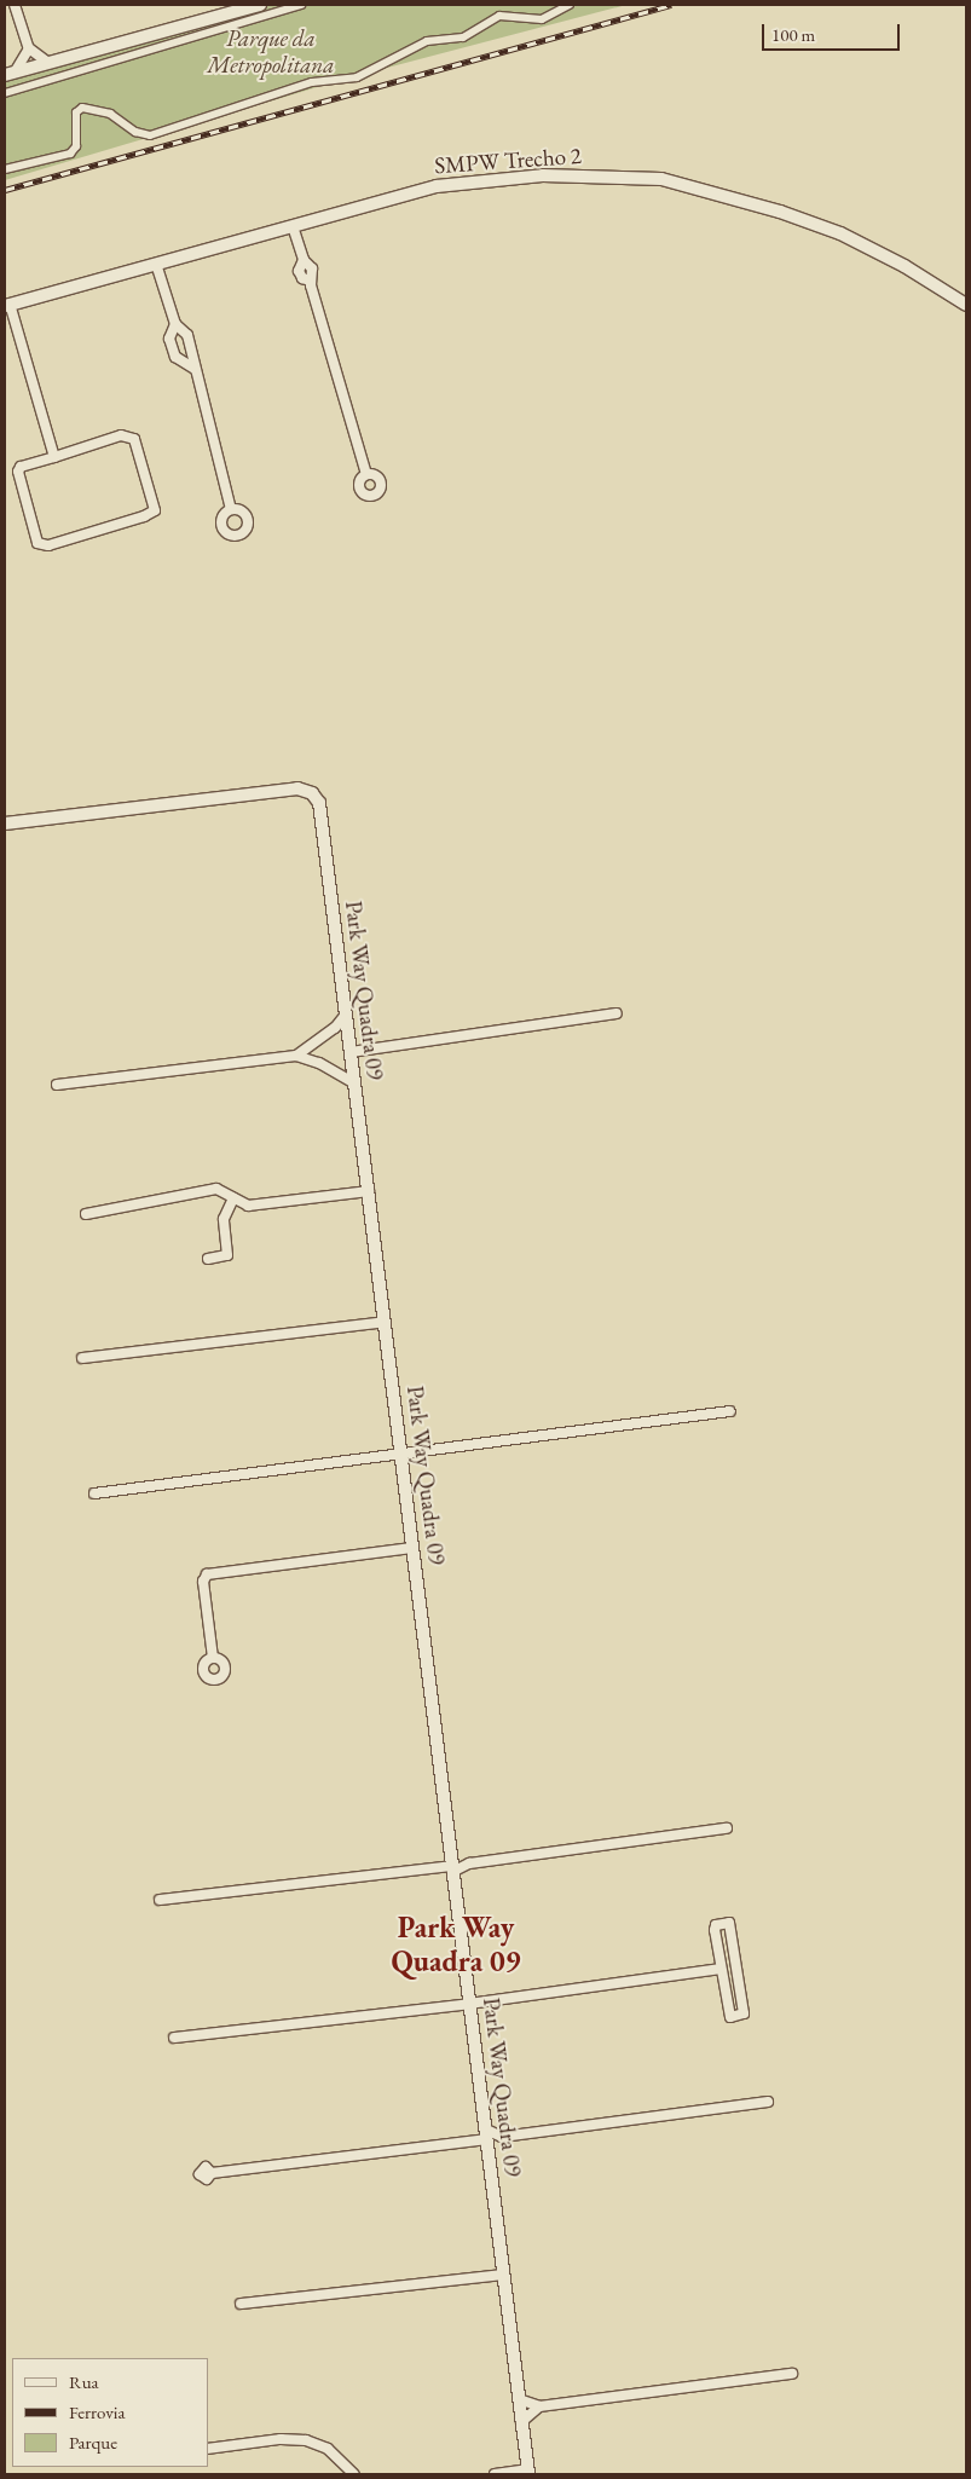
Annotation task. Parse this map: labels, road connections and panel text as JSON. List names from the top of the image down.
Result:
{
  "streets": {
    "street": ["SMPW Trecho 2", "Park Way Quadra 09"]
  },
  "districts": ["Park Way Quadra 09"],
  "parks": ["Parque da Metropolitana"],
  "legend": ["Rua", "Ferrovia", "Parque"],
  "scale_bar": "100 m"
}
